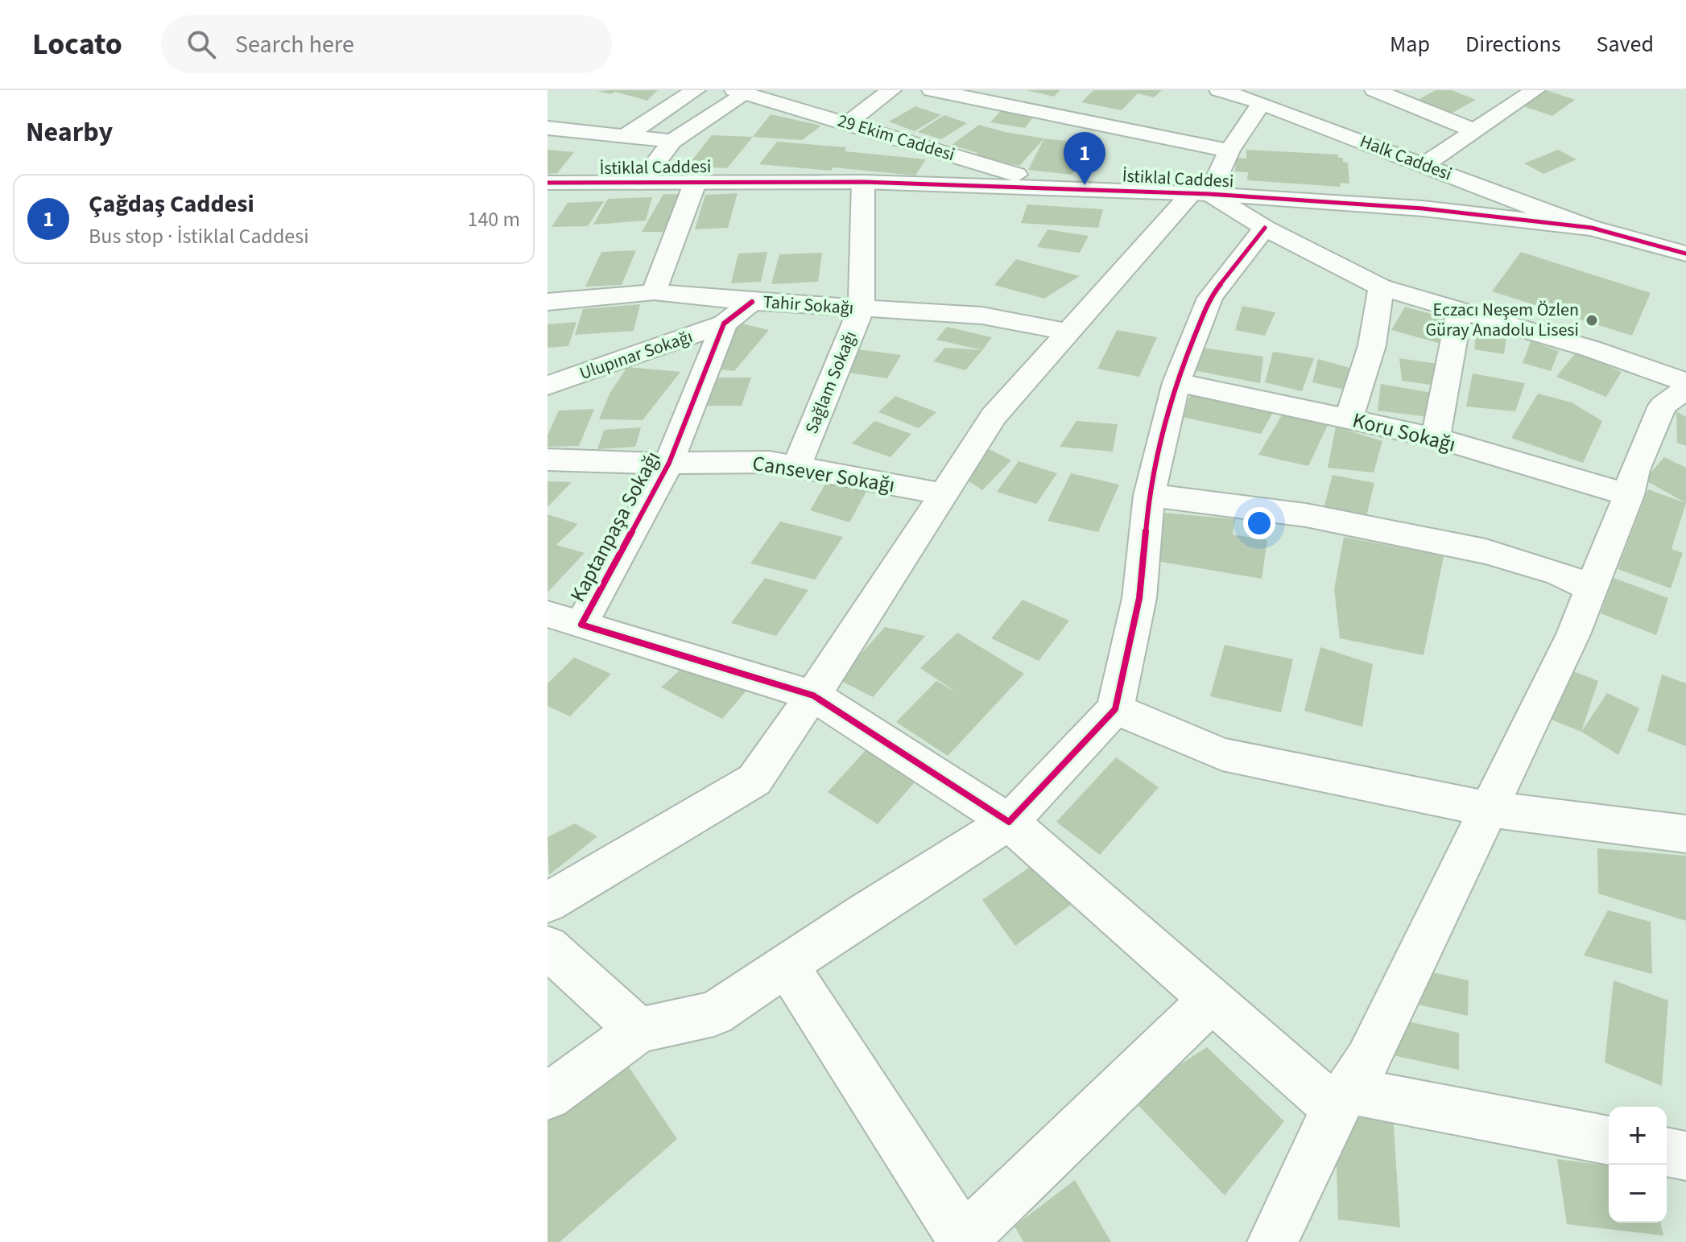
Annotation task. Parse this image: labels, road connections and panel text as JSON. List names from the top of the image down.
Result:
{
  "streets": {
    "street": [
      "29 Ekim Caddesi",
      "Halk Caddesi",
      "İstiklal Caddesi",
      "Tahir Sokağı",
      "Ulupınar Sokağı",
      "Sağlam Sokağı",
      "Koru Sokağı",
      "Cansever Sokağı",
      "Kaptanpaşa Sokağı"
    ]
  },
  "crossings": [
    ["29 Ekim Caddesi", "İstiklal Caddesi"],
    ["Halk Caddesi", "İstiklal Caddesi"],
    ["İstiklal Caddesi", "Sağlam Sokağı"],
    ["Tahir Sokağı", "Sağlam Sokağı"],
    ["Ulupınar Sokağı", "Kaptanpaşa Sokağı"],
    ["Sağlam Sokağı", "Cansever Sokağı"],
    ["Cansever Sokağı", "Kaptanpaşa Sokağı"]
  ],
  "places": ["Eczacı Neşem Özlen Güray Anadolu Lisesi"],
  "page": {
    "header": "Locato",
    "search": "Search here",
    "nav": ["Map", "Directions", "Saved"],
    "heading": "Nearby",
    "pins": "1",
    "list": [
      {
        "mark": "1",
        "name": "Çağdaş Caddesi",
        "note": "Bus stop · İstiklal Caddesi",
        "value": "140 m"
      }
    ],
    "map_buttons": ["+", "−"]
  }
}
